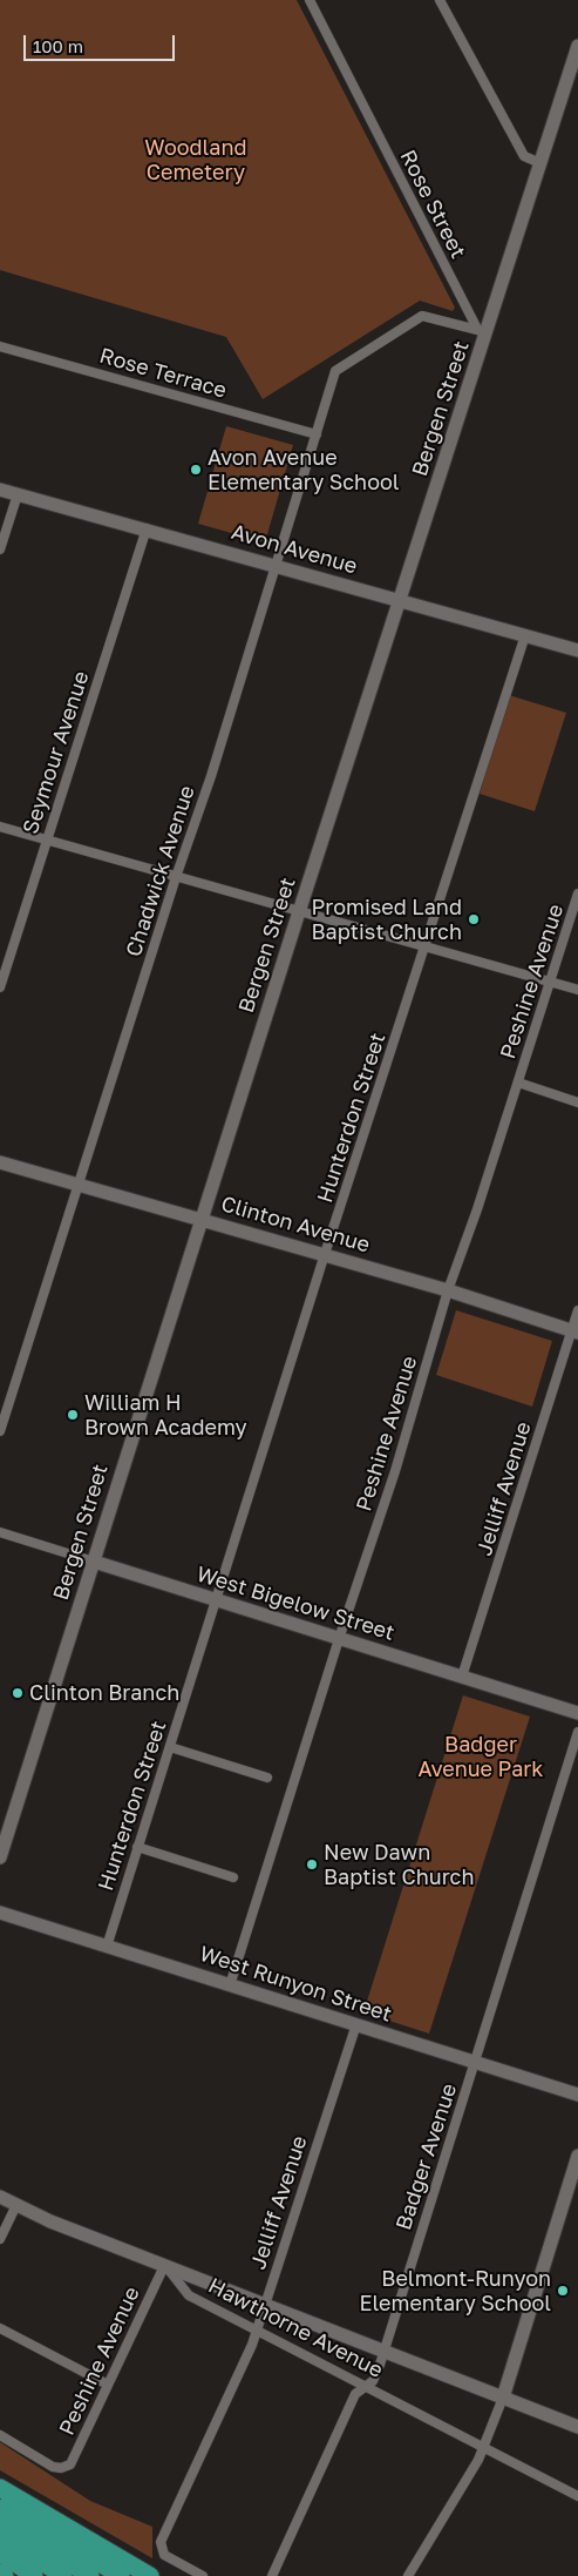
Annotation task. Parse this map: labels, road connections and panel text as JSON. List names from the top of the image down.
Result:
{
  "streets": {
    "main road": [
      "Bergen Street",
      "Avon Avenue",
      "Clinton Avenue",
      "West Bigelow Street",
      "West Runyon Street"
    ],
    "street": [
      "Rose Street",
      "Rose Terrace",
      "Seymour Avenue",
      "Chadwick Avenue",
      "Peshine Avenue",
      "Hunterdon Street",
      "Jelliff Avenue",
      "Badger Avenue",
      "Hawthorne Avenue"
    ]
  },
  "crossings": [
    ["Rose Street", "Bergen Street"],
    ["Rose Street", "Chadwick Avenue"],
    ["Rose Terrace", "Chadwick Avenue"],
    ["Bergen Street", "Avon Avenue"],
    ["Bergen Street", "Chadwick Avenue"],
    ["Bergen Street", "Clinton Avenue"],
    ["Bergen Street", "West Bigelow Street"],
    ["Avon Avenue", "Seymour Avenue"],
    ["Avon Avenue", "Chadwick Avenue"],
    ["Avon Avenue", "Hunterdon Street"],
    ["Chadwick Avenue", "Clinton Avenue"],
    ["Peshine Avenue", "Clinton Avenue"],
    ["Peshine Avenue", "West Bigelow Street"],
    ["Peshine Avenue", "West Runyon Street"],
    ["Peshine Avenue", "Hawthorne Avenue"],
    ["Hunterdon Street", "Clinton Avenue"],
    ["Hunterdon Street", "West Bigelow Street"],
    ["Hunterdon Street", "West Runyon Street"],
    ["Clinton Avenue", "Jelliff Avenue"],
    ["Jelliff Avenue", "West Bigelow Street"],
    ["Jelliff Avenue", "West Runyon Street"],
    ["Jelliff Avenue", "Hawthorne Avenue"],
    ["West Runyon Street", "Badger Avenue"],
    ["Badger Avenue", "Hawthorne Avenue"]
  ],
  "parks": ["Woodland Cemetery", "Badger Avenue Park"],
  "places": [
    "Avon Avenue Elementary School",
    "Promised Land Baptist Church",
    "William H Brown Academy",
    "Clinton Branch",
    "New Dawn Baptist Church",
    "Belmont-Runyon Elementary School"
  ],
  "scale_bar": "100 m"
}
